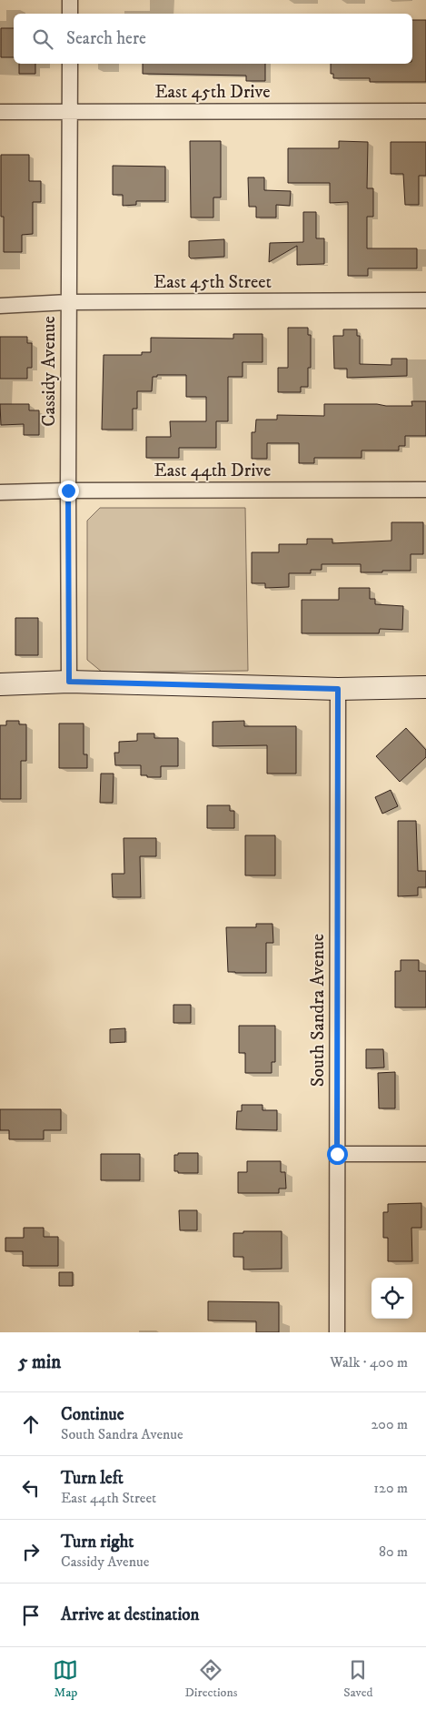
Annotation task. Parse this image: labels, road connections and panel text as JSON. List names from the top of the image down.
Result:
{
  "streets": {
    "street": [
      "East 45th Drive",
      "East 45th Street",
      "Cassidy Avenue",
      "East 44th Drive",
      "South Sandra Avenue"
    ]
  },
  "crossings": [
    ["East 45th Drive", "Cassidy Avenue"],
    ["East 45th Street", "Cassidy Avenue"],
    ["Cassidy Avenue", "East 44th Drive"]
  ],
  "page": {
    "search": "Search here",
    "heading": ["5 min", "Walk · 400 m"],
    "list": [
      ["Continue", "South Sandra Avenue", "200 m"],
      ["Turn left", "East 44th Street", "120 m"],
      ["Turn right", "Cassidy Avenue", "80 m"],
      "Arrive at destination"
    ],
    "nav": ["Map", "Directions", "Saved"]
  }
}
